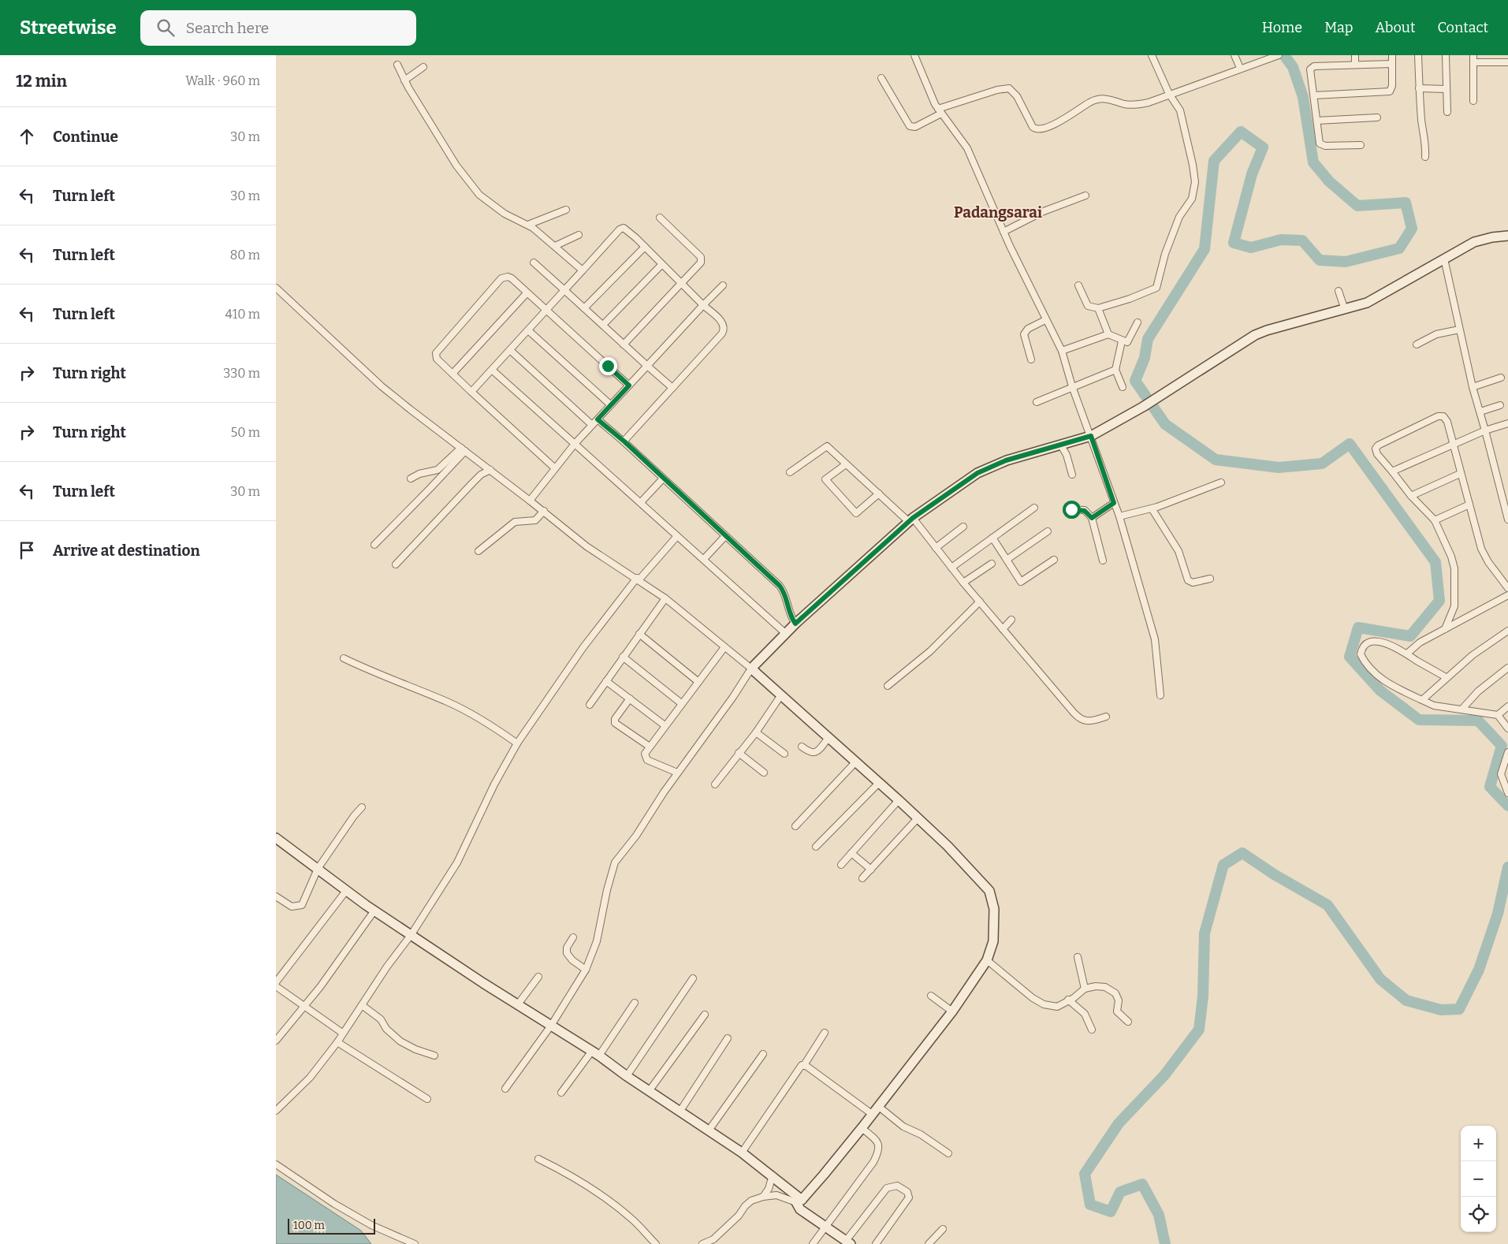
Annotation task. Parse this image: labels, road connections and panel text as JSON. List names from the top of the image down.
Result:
{
  "districts": ["Padangsarai"],
  "scale_bar": "100 m",
  "page": {
    "header": "Streetwise",
    "search": "Search here",
    "nav": [
      "Home",
      "Map",
      "About",
      "Contact"
    ],
    "heading": ["12 min", "Walk · 960 m"],
    "list": [
      ["Continue", "30 m"],
      ["Turn left", "30 m"],
      ["Turn left", "80 m"],
      ["Turn left", "410 m"],
      ["Turn right", "330 m"],
      ["Turn right", "50 m"],
      ["Turn left", "30 m"],
      "Arrive at destination"
    ],
    "map_buttons": ["+", "−"],
    "scale": "100 m"
  }
}
